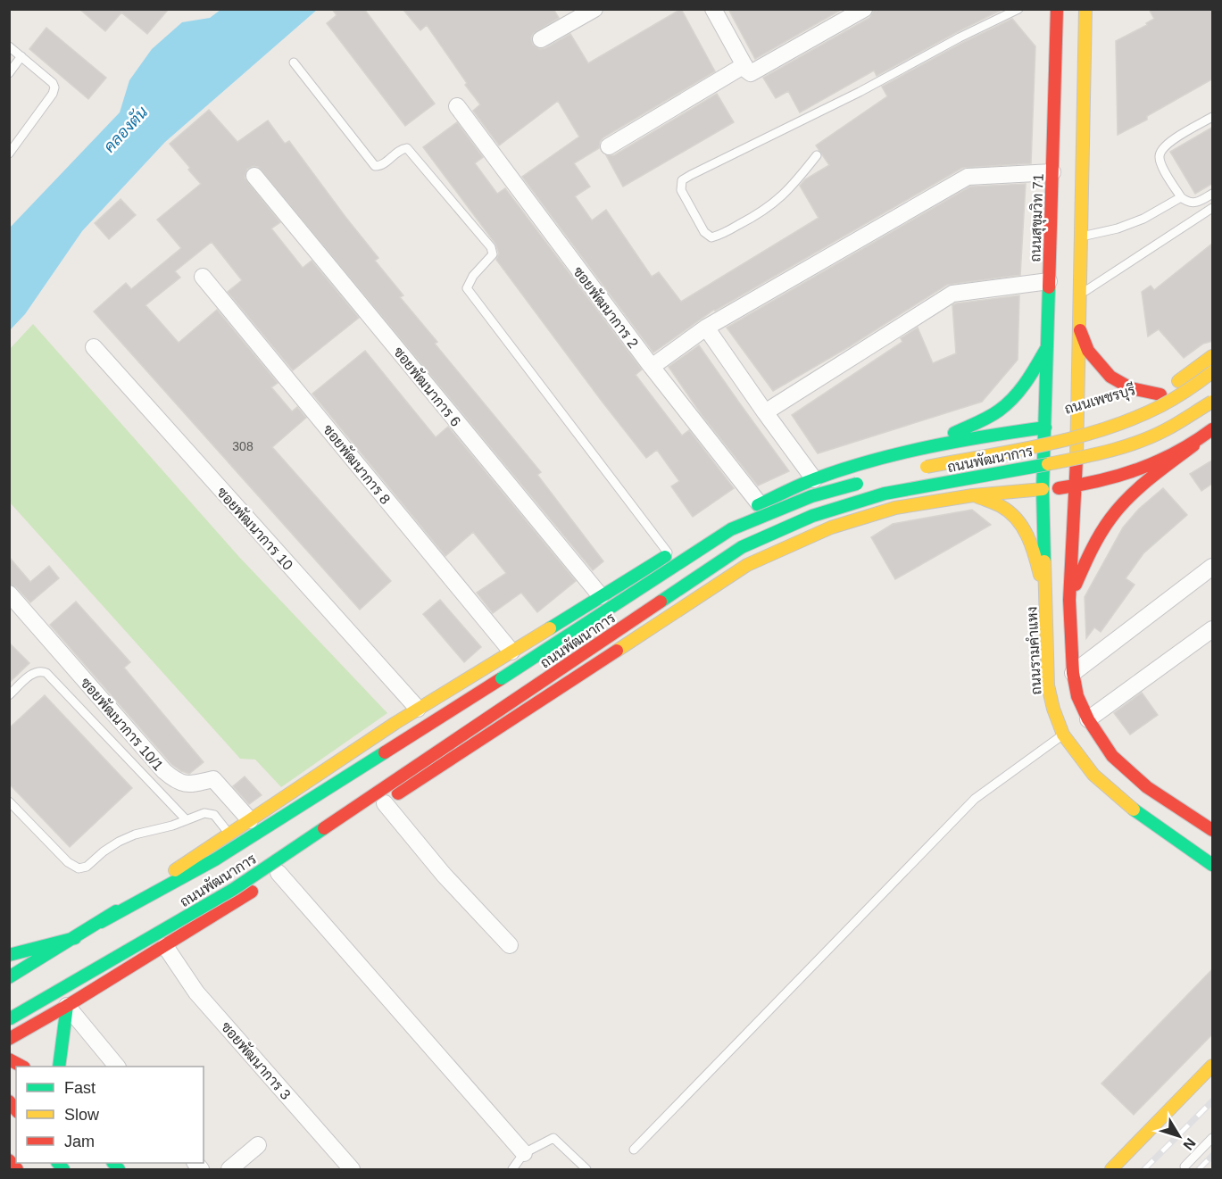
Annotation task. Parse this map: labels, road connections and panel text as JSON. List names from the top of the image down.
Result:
{
  "streets": {
    "main road": [
      "ถนนสุขุมวิท 71",
      "ถนนเพชรบุรี",
      "ถนนพัฒนาการ",
      "ถนนรามคำแหง"
    ],
    "street": [
      "ซอยพัฒนาการ 2",
      "ซอยพัฒนาการ 6",
      "ซอยพัฒนาการ 8",
      "ซอยพัฒนาการ 10",
      "ซอยพัฒนาการ 10/1",
      "ซอยพัฒนาการ 3"
    ]
  },
  "crossings": [
    ["ถนนสุขุมวิท 71", "ถนนเพชรบุรี"],
    ["ถนนสุขุมวิท 71", "ถนนพัฒนาการ"],
    ["ถนนสุขุมวิท 71", "ถนนรามคำแหง"],
    ["ซอยพัฒนาการ 2", "ถนนพัฒนาการ"],
    ["ซอยพัฒนาการ 6", "ถนนพัฒนาการ"],
    ["ถนนเพชรบุรี", "ถนนพัฒนาการ"],
    ["ถนนเพชรบุรี", "ถนนรามคำแหง"],
    ["ถนนพัฒนาการ", "ซอยพัฒนาการ 8"],
    ["ถนนพัฒนาการ", "ซอยพัฒนาการ 10"],
    ["ถนนพัฒนาการ", "ถนนรามคำแหง"],
    ["ถนนพัฒนาการ", "ซอยพัฒนาการ 10/1"],
    ["ถนนพัฒนาการ", "ซอยพัฒนาการ 3"]
  ],
  "water": ["คลองตัน"],
  "house_numbers": ["308"],
  "legend": ["Fast", "Slow", "Jam"],
  "north": "bottom right"
}
